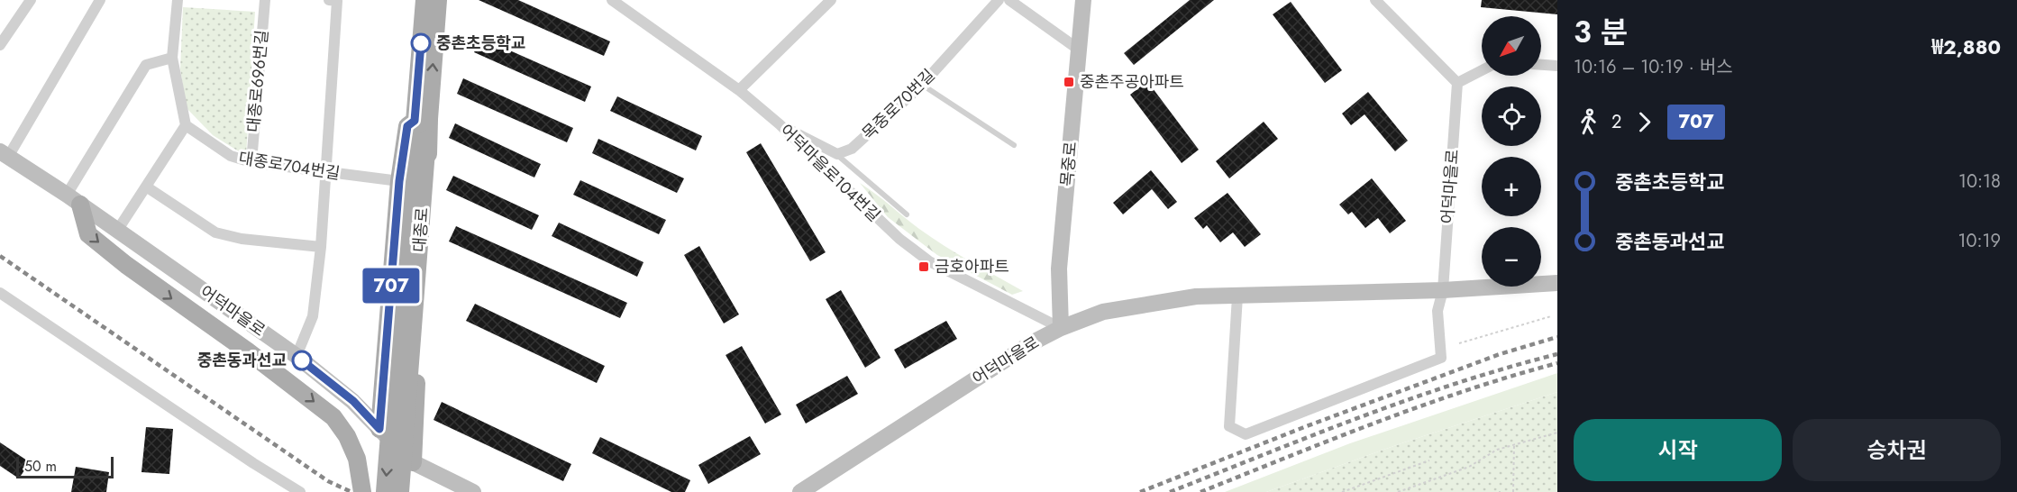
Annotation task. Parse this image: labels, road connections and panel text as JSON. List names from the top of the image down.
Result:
{
  "streets": {
    "main road": ["목중로", "어덕마을로", "대종로"],
    "street": [
      "대종로696번길",
      "목중로70번길",
      "대종로704번길",
      "어덕마을로104번길"
    ]
  },
  "crossings": [
    ["대종로696번길", "대종로704번길"],
    ["목중로", "어덕마을로104번길"],
    ["목중로", "어덕마을로"],
    ["어덕마을로104번길", "어덕마을로"]
  ],
  "places": {
    "other": ["중촌초등학교", "중촌동과선교"],
    "transit": ["중촌주공아파트", "금호아파트"]
  },
  "lines": ["bus line 707"],
  "scale_bar": "50 m",
  "north": "bottom left",
  "page": {
    "on_map": "707",
    "heading": ["3 분", "10:16 – 10:19 · 버스", "₩2,880"],
    "map_buttons": ["+", "−"],
    "legs": ["2", "707"],
    "list": [
      {
        "name": "중촌초등학교",
        "value": "10:18"
      },
      {
        "name": "중촌동과선교",
        "value": "10:19"
      }
    ],
    "buttons": ["시작", "승차권"],
    "scale": "50 m"
  }
}
